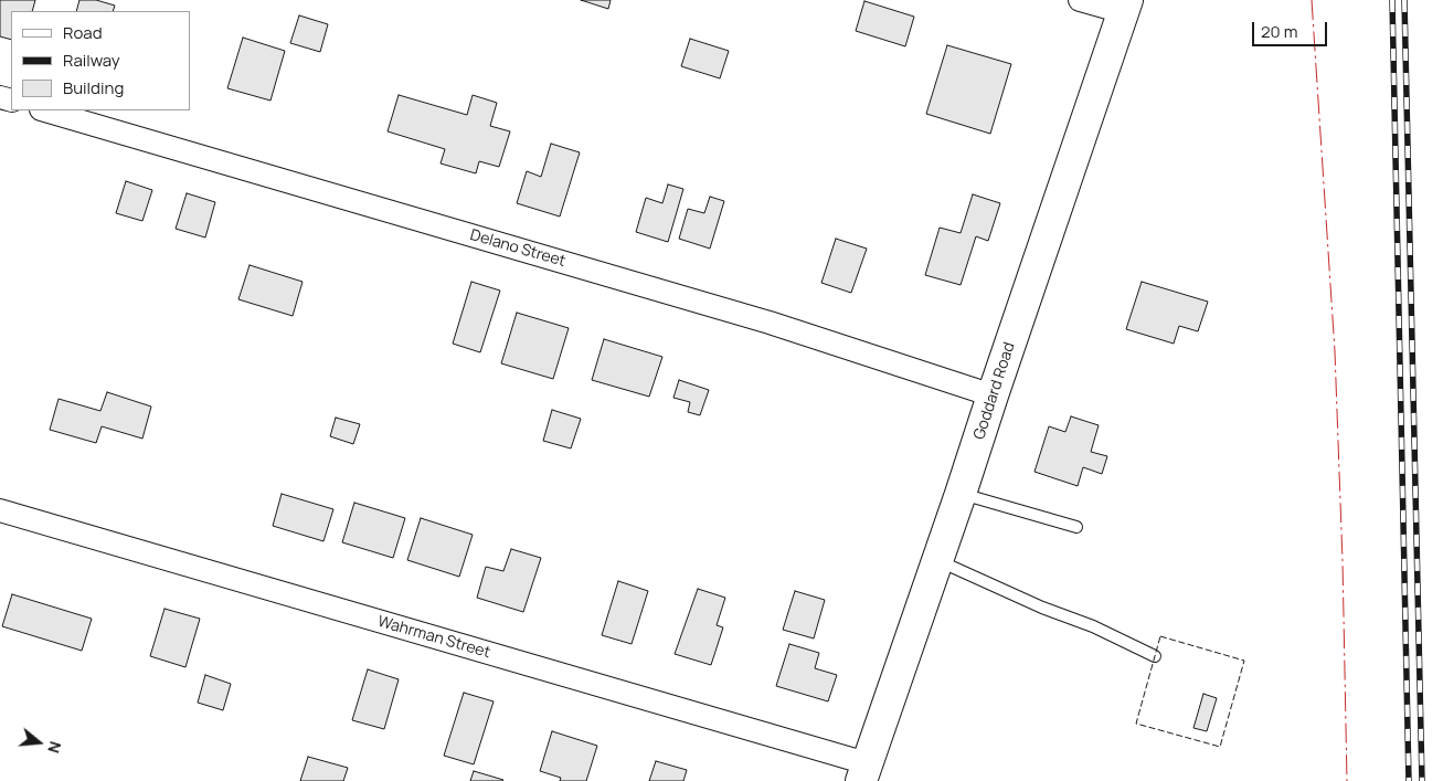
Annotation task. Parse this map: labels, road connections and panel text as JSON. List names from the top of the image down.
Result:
{
  "streets": {
    "main road": ["Goddard Road"],
    "street": ["Delano Street", "Wahrman Street"]
  },
  "crossings": [
    ["Delano Street", "Goddard Road"],
    ["Goddard Road", "Wahrman Street"]
  ],
  "legend": ["Road", "Railway", "Building"],
  "scale_bar": "20 m",
  "north": "right"
}
